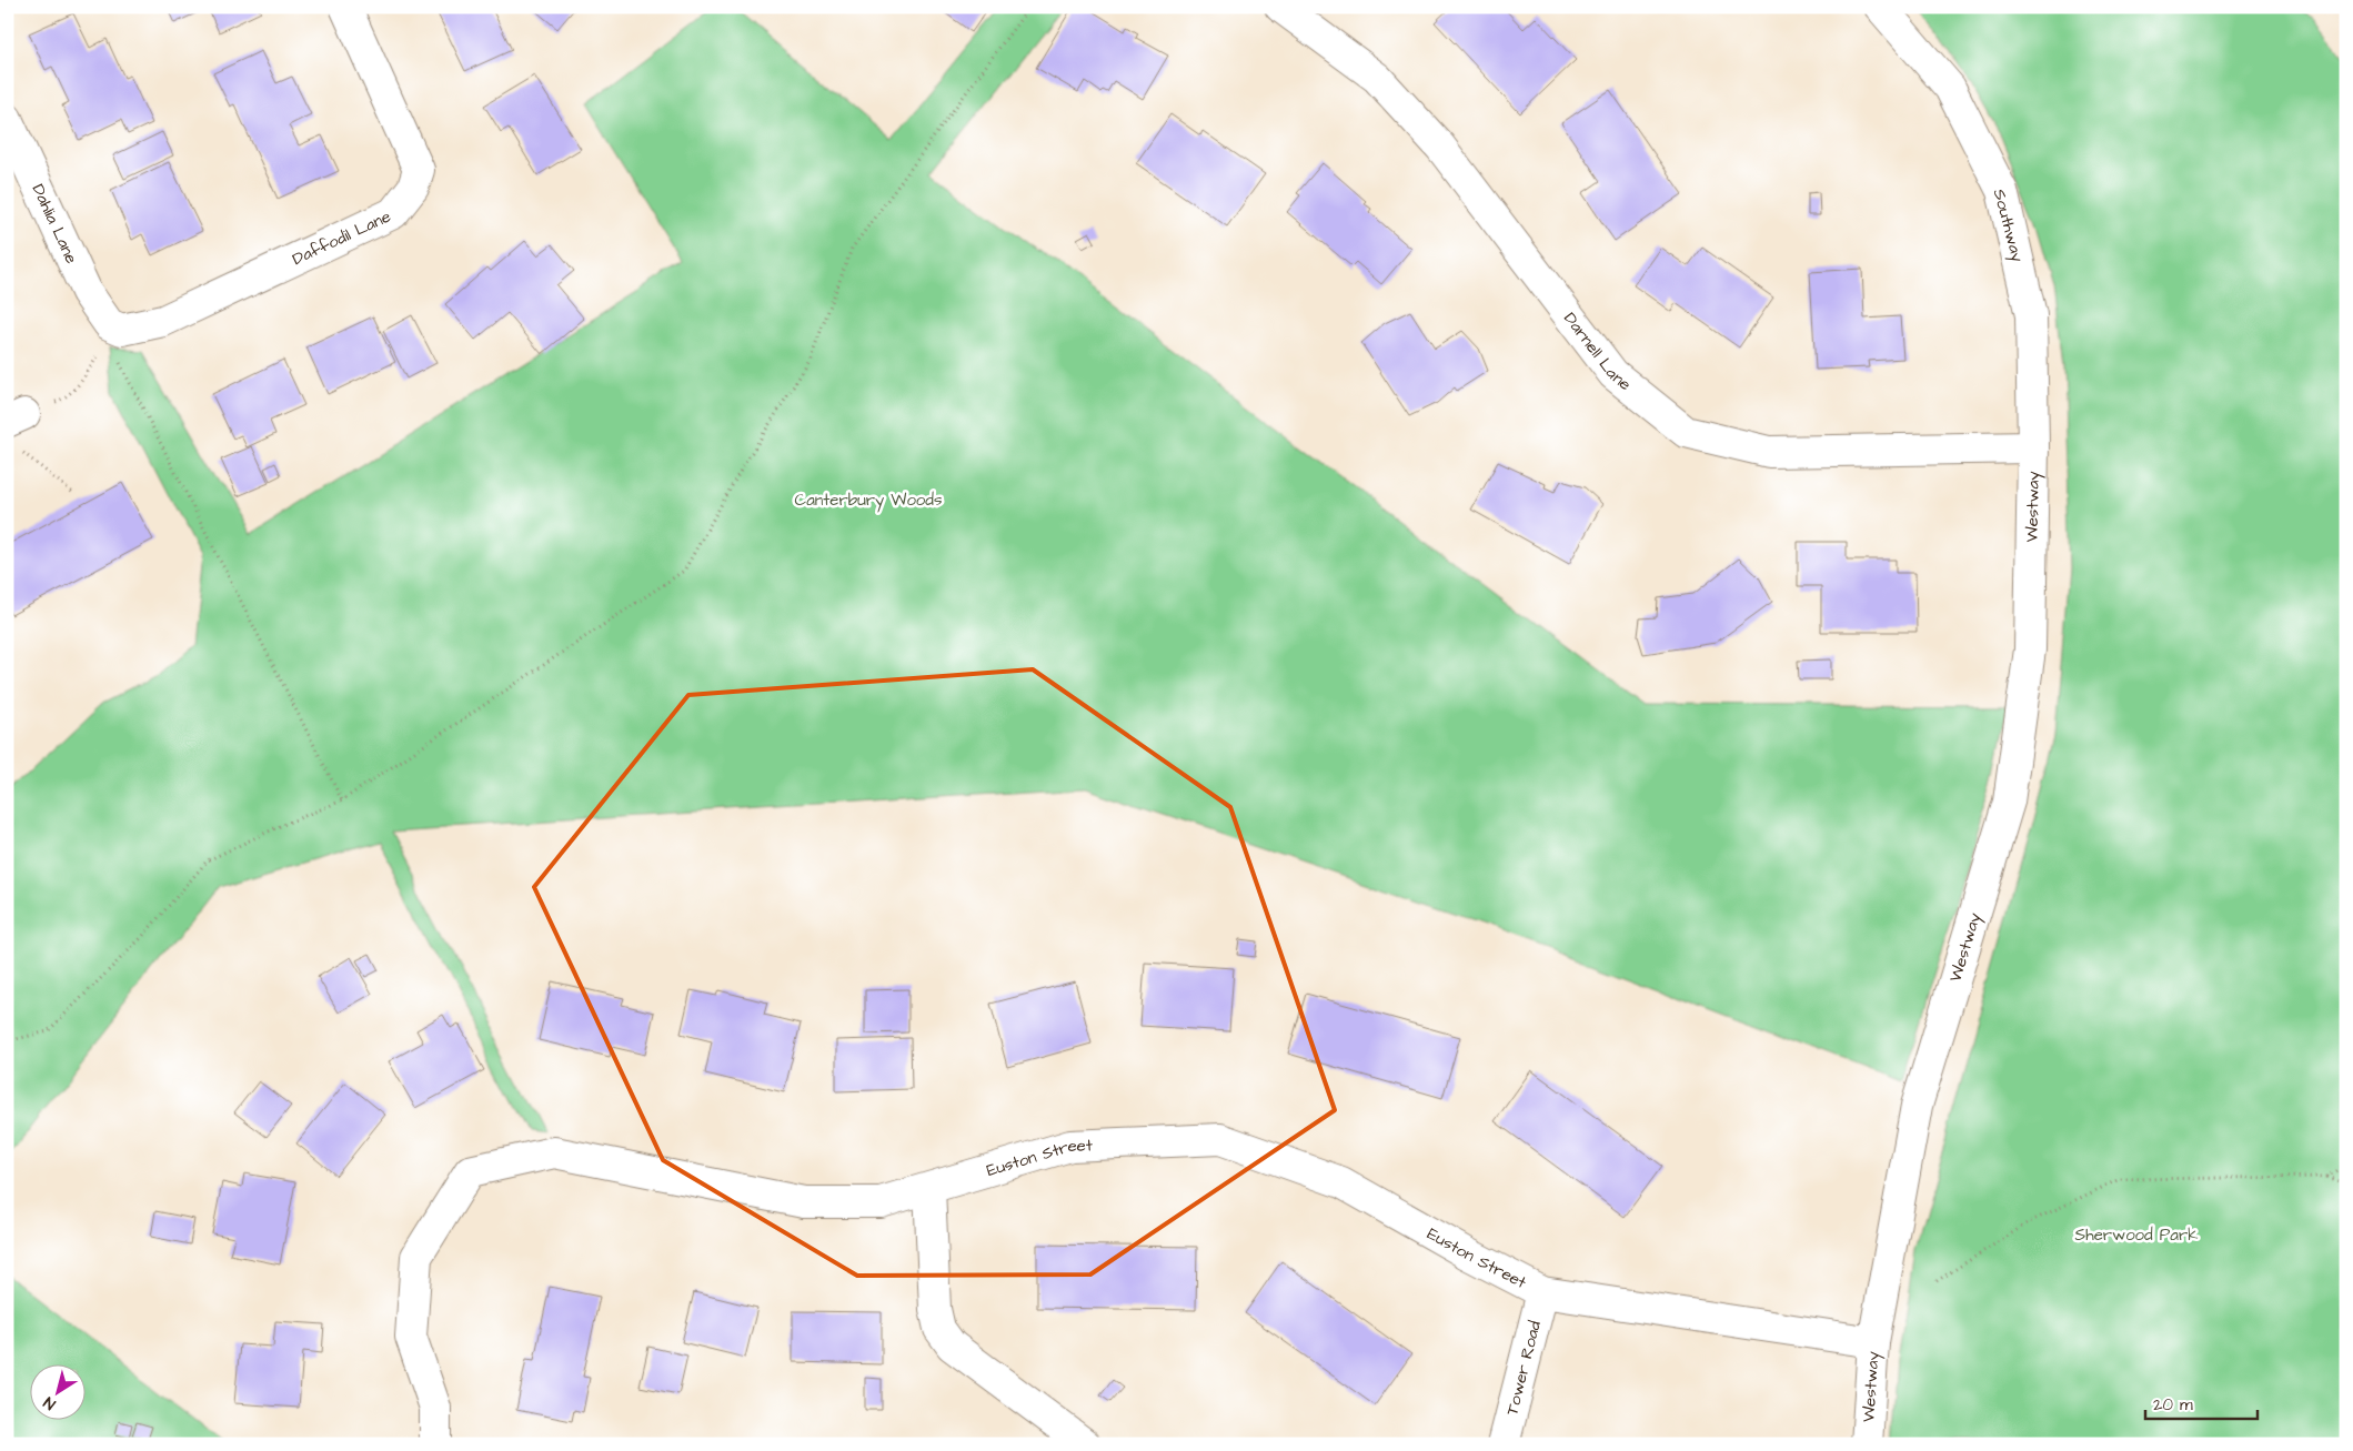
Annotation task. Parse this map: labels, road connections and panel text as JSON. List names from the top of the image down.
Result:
{
  "streets": {
    "street": [
      "Dahlia Lane",
      "Southway",
      "Daffodil Lane",
      "Darnell Lane",
      "Westway",
      "Euston Street",
      "Tower Road"
    ]
  },
  "crossings": [
    ["Dahlia Lane", "Daffodil Lane"],
    ["Southway", "Darnell Lane"],
    ["Southway", "Westway"],
    ["Darnell Lane", "Westway"],
    ["Westway", "Euston Street"],
    ["Euston Street", "Tower Road"]
  ],
  "parks": ["Canterbury Woods", "Sherwood Park"],
  "scale_bar": "20 m",
  "north": "bottom left"
}
